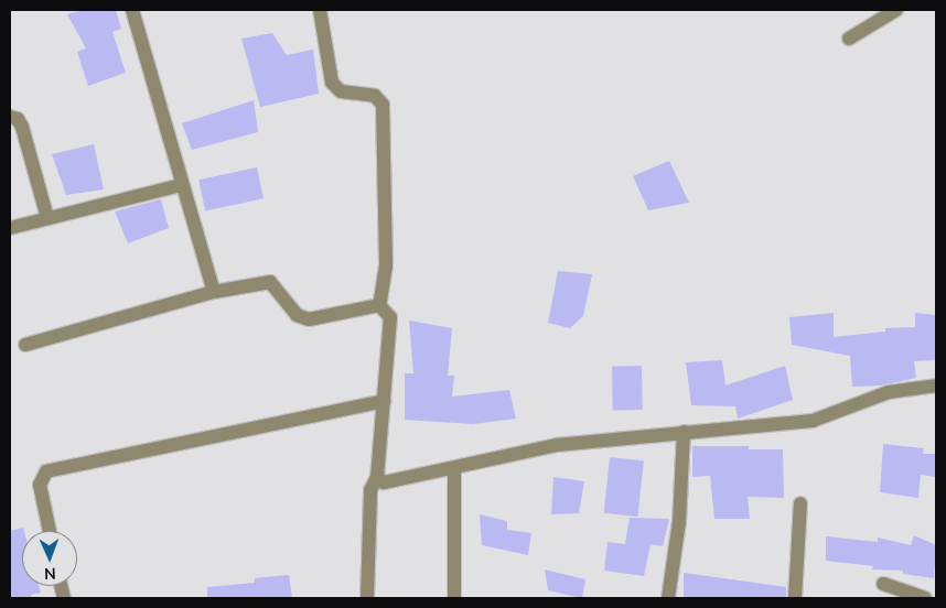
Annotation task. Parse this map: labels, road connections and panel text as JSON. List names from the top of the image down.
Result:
{
  "north": "bottom"
}
